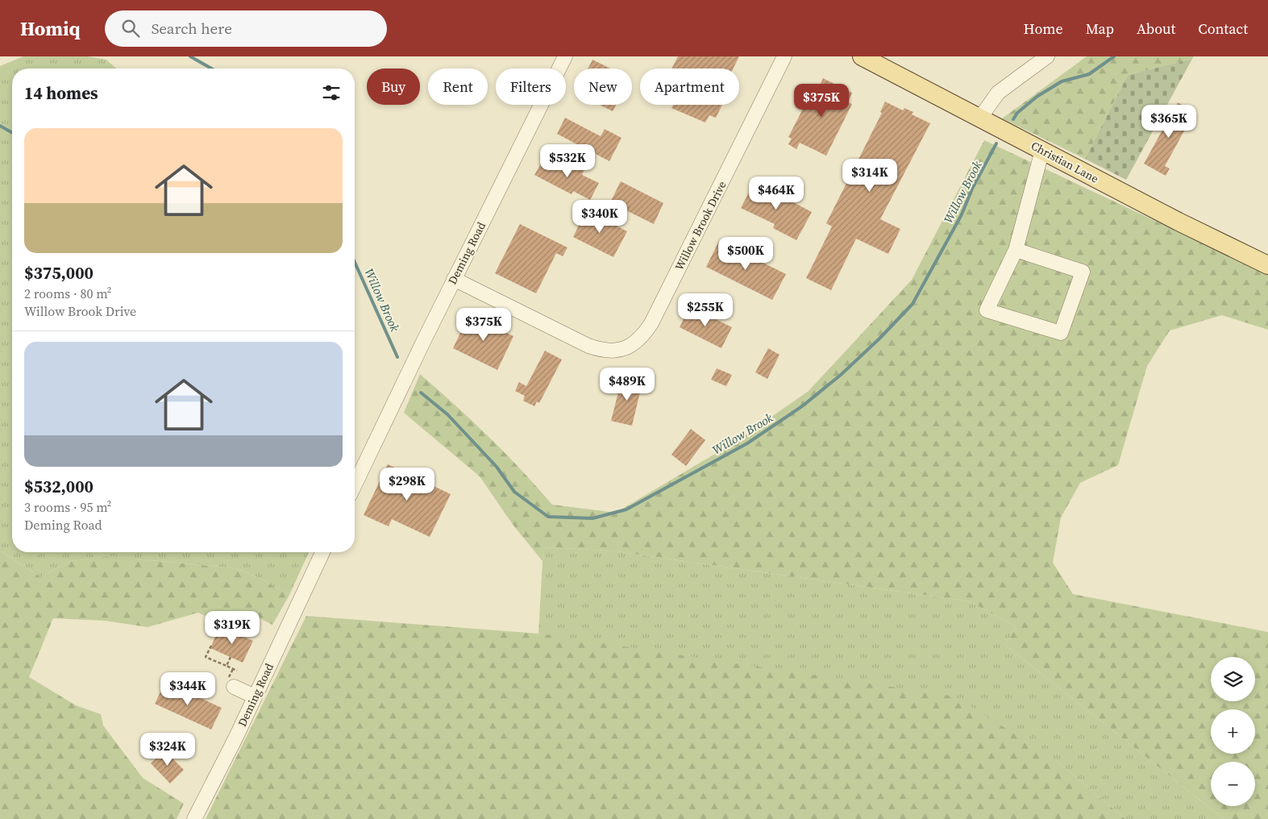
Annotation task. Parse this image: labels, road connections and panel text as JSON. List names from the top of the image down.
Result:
{
  "streets": {
    "main road": ["Christian Lane"],
    "street": ["Willow Brook Drive", "Deming Road"]
  },
  "crossings": [
    ["Willow Brook Drive", "Deming Road"]
  ],
  "water": ["Willow Brook"],
  "page": {
    "header": "Homiq",
    "search": "Search here",
    "nav": [
      "Home",
      "Map",
      "About",
      "Contact"
    ],
    "chip": [
      "Buy",
      "Rent",
      "Filters",
      "New",
      "Apartment"
    ],
    "heading": "14 homes",
    "price": [
      "$375K",
      "$365K",
      "$532K",
      "$314K",
      "$464K",
      "$340K",
      "$500K",
      "$255K",
      "$375K",
      "$489K",
      "$298K",
      "$319K",
      "$344K",
      "$324K"
    ],
    "list": [
      {
        "name": "$375,000",
        "note": "2 rooms · 80 m² · Willow Brook Drive"
      },
      {
        "name": "$532,000",
        "note": "3 rooms · 95 m² · Deming Road"
      }
    ],
    "map_buttons": ["+", "−"]
  }
}
